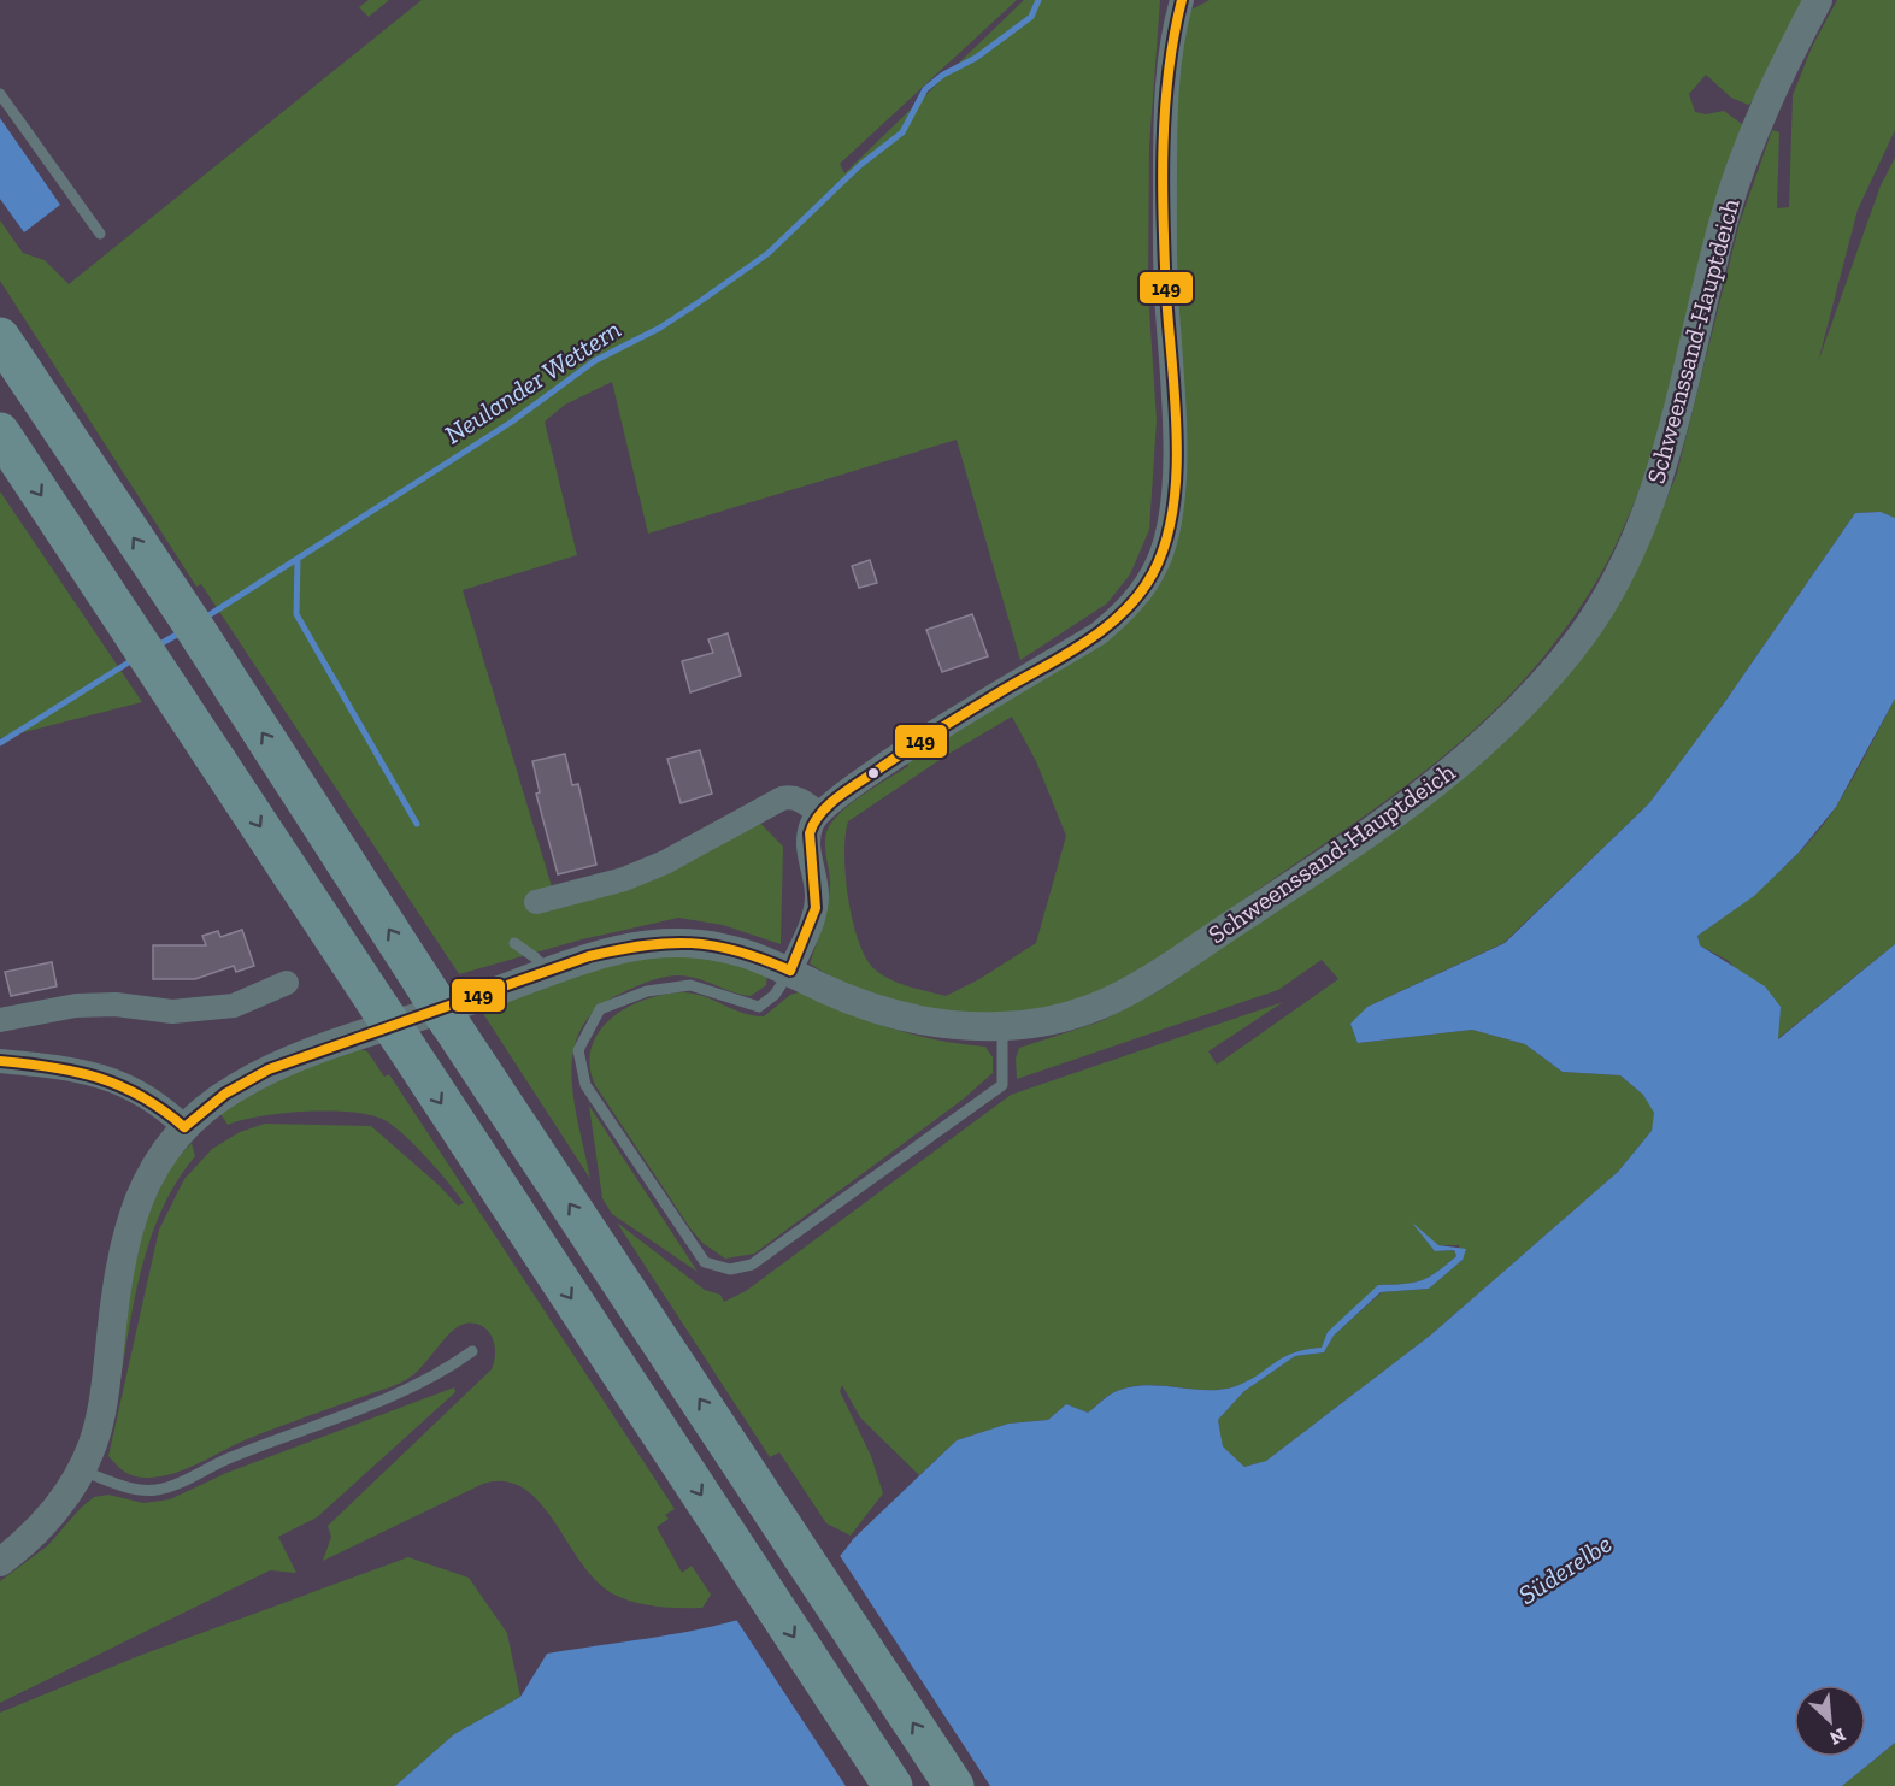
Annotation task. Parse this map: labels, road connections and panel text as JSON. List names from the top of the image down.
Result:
{
  "streets": {
    "street": ["Schweenssand-Hauptdeich"]
  },
  "water": ["Neulander Wettern", "Süderelbe"],
  "lines": ["transit line 149"],
  "north": "bottom right"
}
